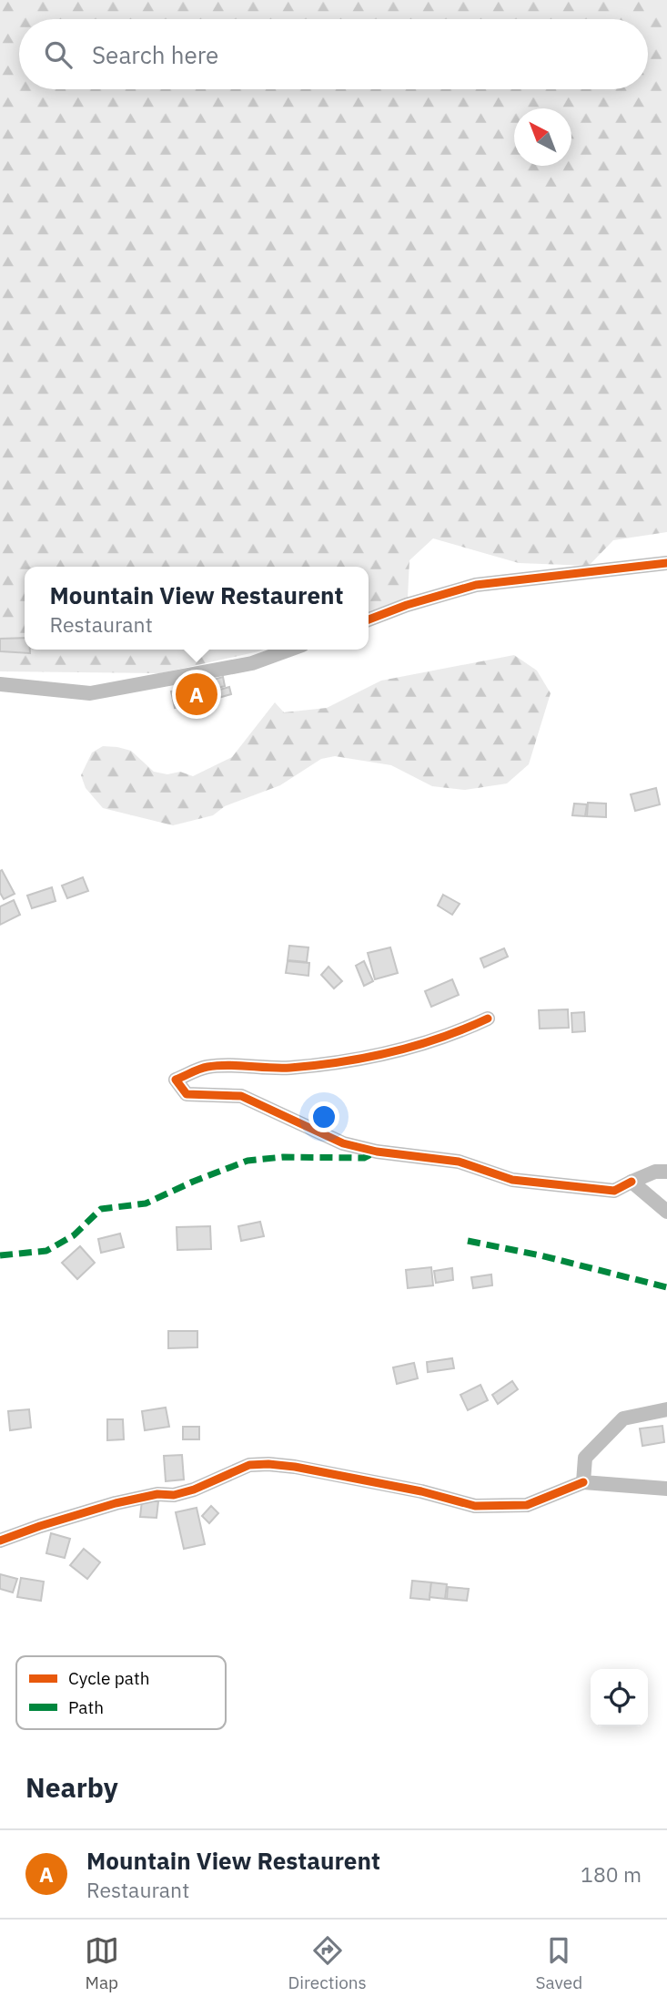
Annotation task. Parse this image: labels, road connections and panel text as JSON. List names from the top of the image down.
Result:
{
  "legend": ["Cycle path", "Path"],
  "north": "top left",
  "page": {
    "search": "Search here",
    "popup": ["Mountain View Restaurent", "Restaurant"],
    "pins": "A",
    "heading": "Nearby",
    "list": [
      {
        "mark": "A",
        "name": "Mountain View Restaurent",
        "note": "Restaurant",
        "value": "180 m"
      }
    ],
    "nav": ["Map", "Directions", "Saved"]
  }
}
